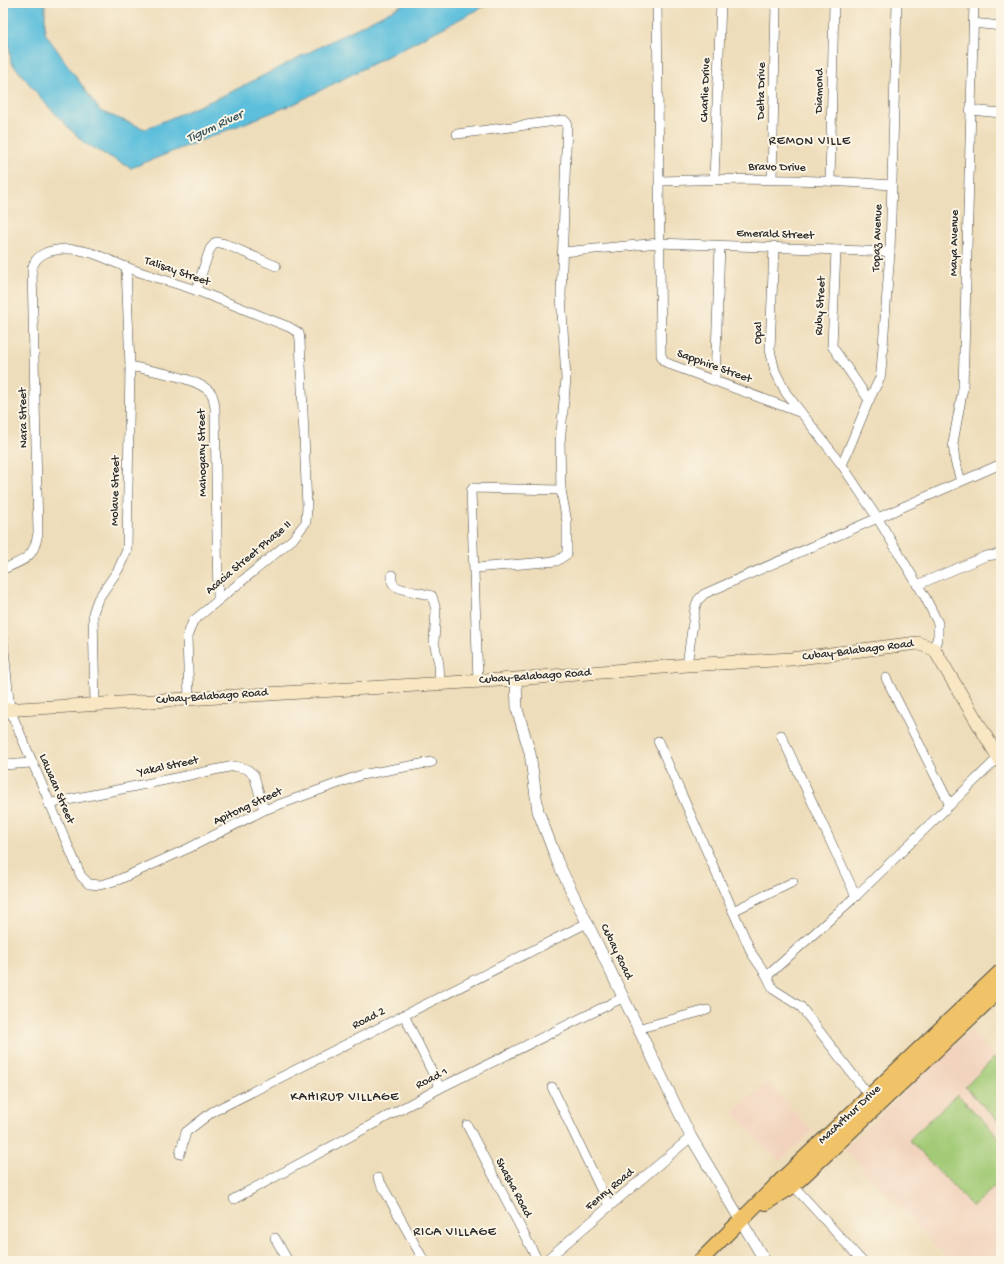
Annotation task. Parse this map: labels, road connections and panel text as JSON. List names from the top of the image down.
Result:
{
  "streets": {
    "main road": ["Cubay-Balabago Road", "MacArthur Drive"],
    "street": [
      "Charlie Drive",
      "Delta Drive",
      "Diamond",
      "Bravo Drive",
      "Emerald Street",
      "Topaz Avenue",
      "Maya Avenue",
      "Talisay Street",
      "Ruby Street",
      "Opal",
      "Sapphire Street",
      "Nara Street",
      "Mahogany Street",
      "Molave Street",
      "Acacia Street Phase II",
      "Yakal Street",
      "Lawaan Street",
      "Apitong Street",
      "Cubay Road",
      "Road 2",
      "Road 1",
      "Shasha Road",
      "Fenny Road"
    ]
  },
  "crossings": [
    ["Charlie Drive", "Bravo Drive"],
    ["Delta Drive", "Bravo Drive"],
    ["Diamond", "Bravo Drive"],
    ["Bravo Drive", "Topaz Avenue"],
    ["Bravo Drive", "Sapphire Street"],
    ["Emerald Street", "Topaz Avenue"],
    ["Emerald Street", "Ruby Street"],
    ["Emerald Street", "Opal"],
    ["Emerald Street", "Sapphire Street"],
    ["Topaz Avenue", "Ruby Street"],
    ["Topaz Avenue", "Opal"],
    ["Talisay Street", "Nara Street"],
    ["Talisay Street", "Molave Street"],
    ["Talisay Street", "Acacia Street Phase II"],
    ["Opal", "Sapphire Street"],
    ["Opal", "Cubay-Balabago Road"],
    ["Mahogany Street", "Molave Street"],
    ["Mahogany Street", "Acacia Street Phase II"],
    ["Molave Street", "Cubay-Balabago Road"],
    ["Acacia Street Phase II", "Cubay-Balabago Road"],
    ["Cubay-Balabago Road", "Lawaan Street"],
    ["Cubay-Balabago Road", "Cubay Road"],
    ["Yakal Street", "Lawaan Street"],
    ["Yakal Street", "Apitong Street"],
    ["Lawaan Street", "Apitong Street"],
    ["Cubay Road", "Road 2"],
    ["Cubay Road", "Road 1"],
    ["Cubay Road", "Fenny Road"]
  ],
  "districts": ["REMON VILLE", "KAHIRUP VILLAGE", "RICA VILLAGE"],
  "water": ["Tigum River"]
}
